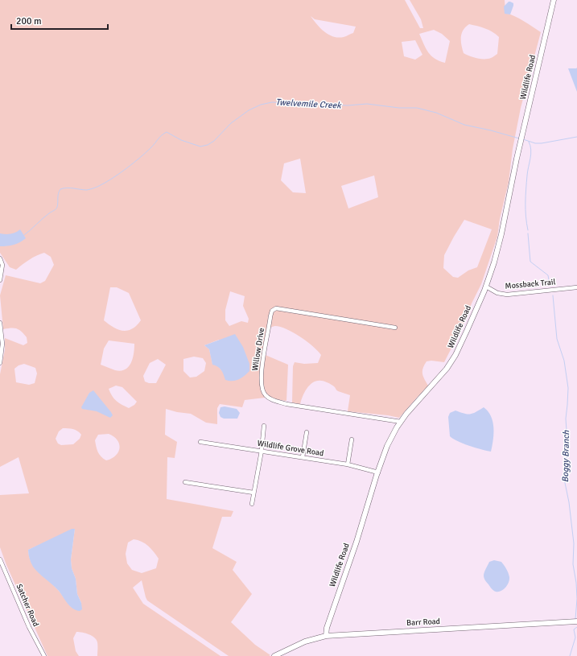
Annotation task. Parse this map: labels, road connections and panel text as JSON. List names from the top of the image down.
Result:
{
  "streets": {
    "street": [
      "Wildlife Road",
      "Mossback Trail",
      "Willow Drive",
      "Wildlife Grove Road",
      "Satcher Road",
      "Barr Road"
    ]
  },
  "crossings": [
    ["Wildlife Road", "Mossback Trail"],
    ["Wildlife Road", "Willow Drive"],
    ["Wildlife Road", "Wildlife Grove Road"],
    ["Wildlife Road", "Barr Road"]
  ],
  "water": ["Twelvemile Creek", "Boggy Branch"],
  "scale_bar": "200 m"
}
